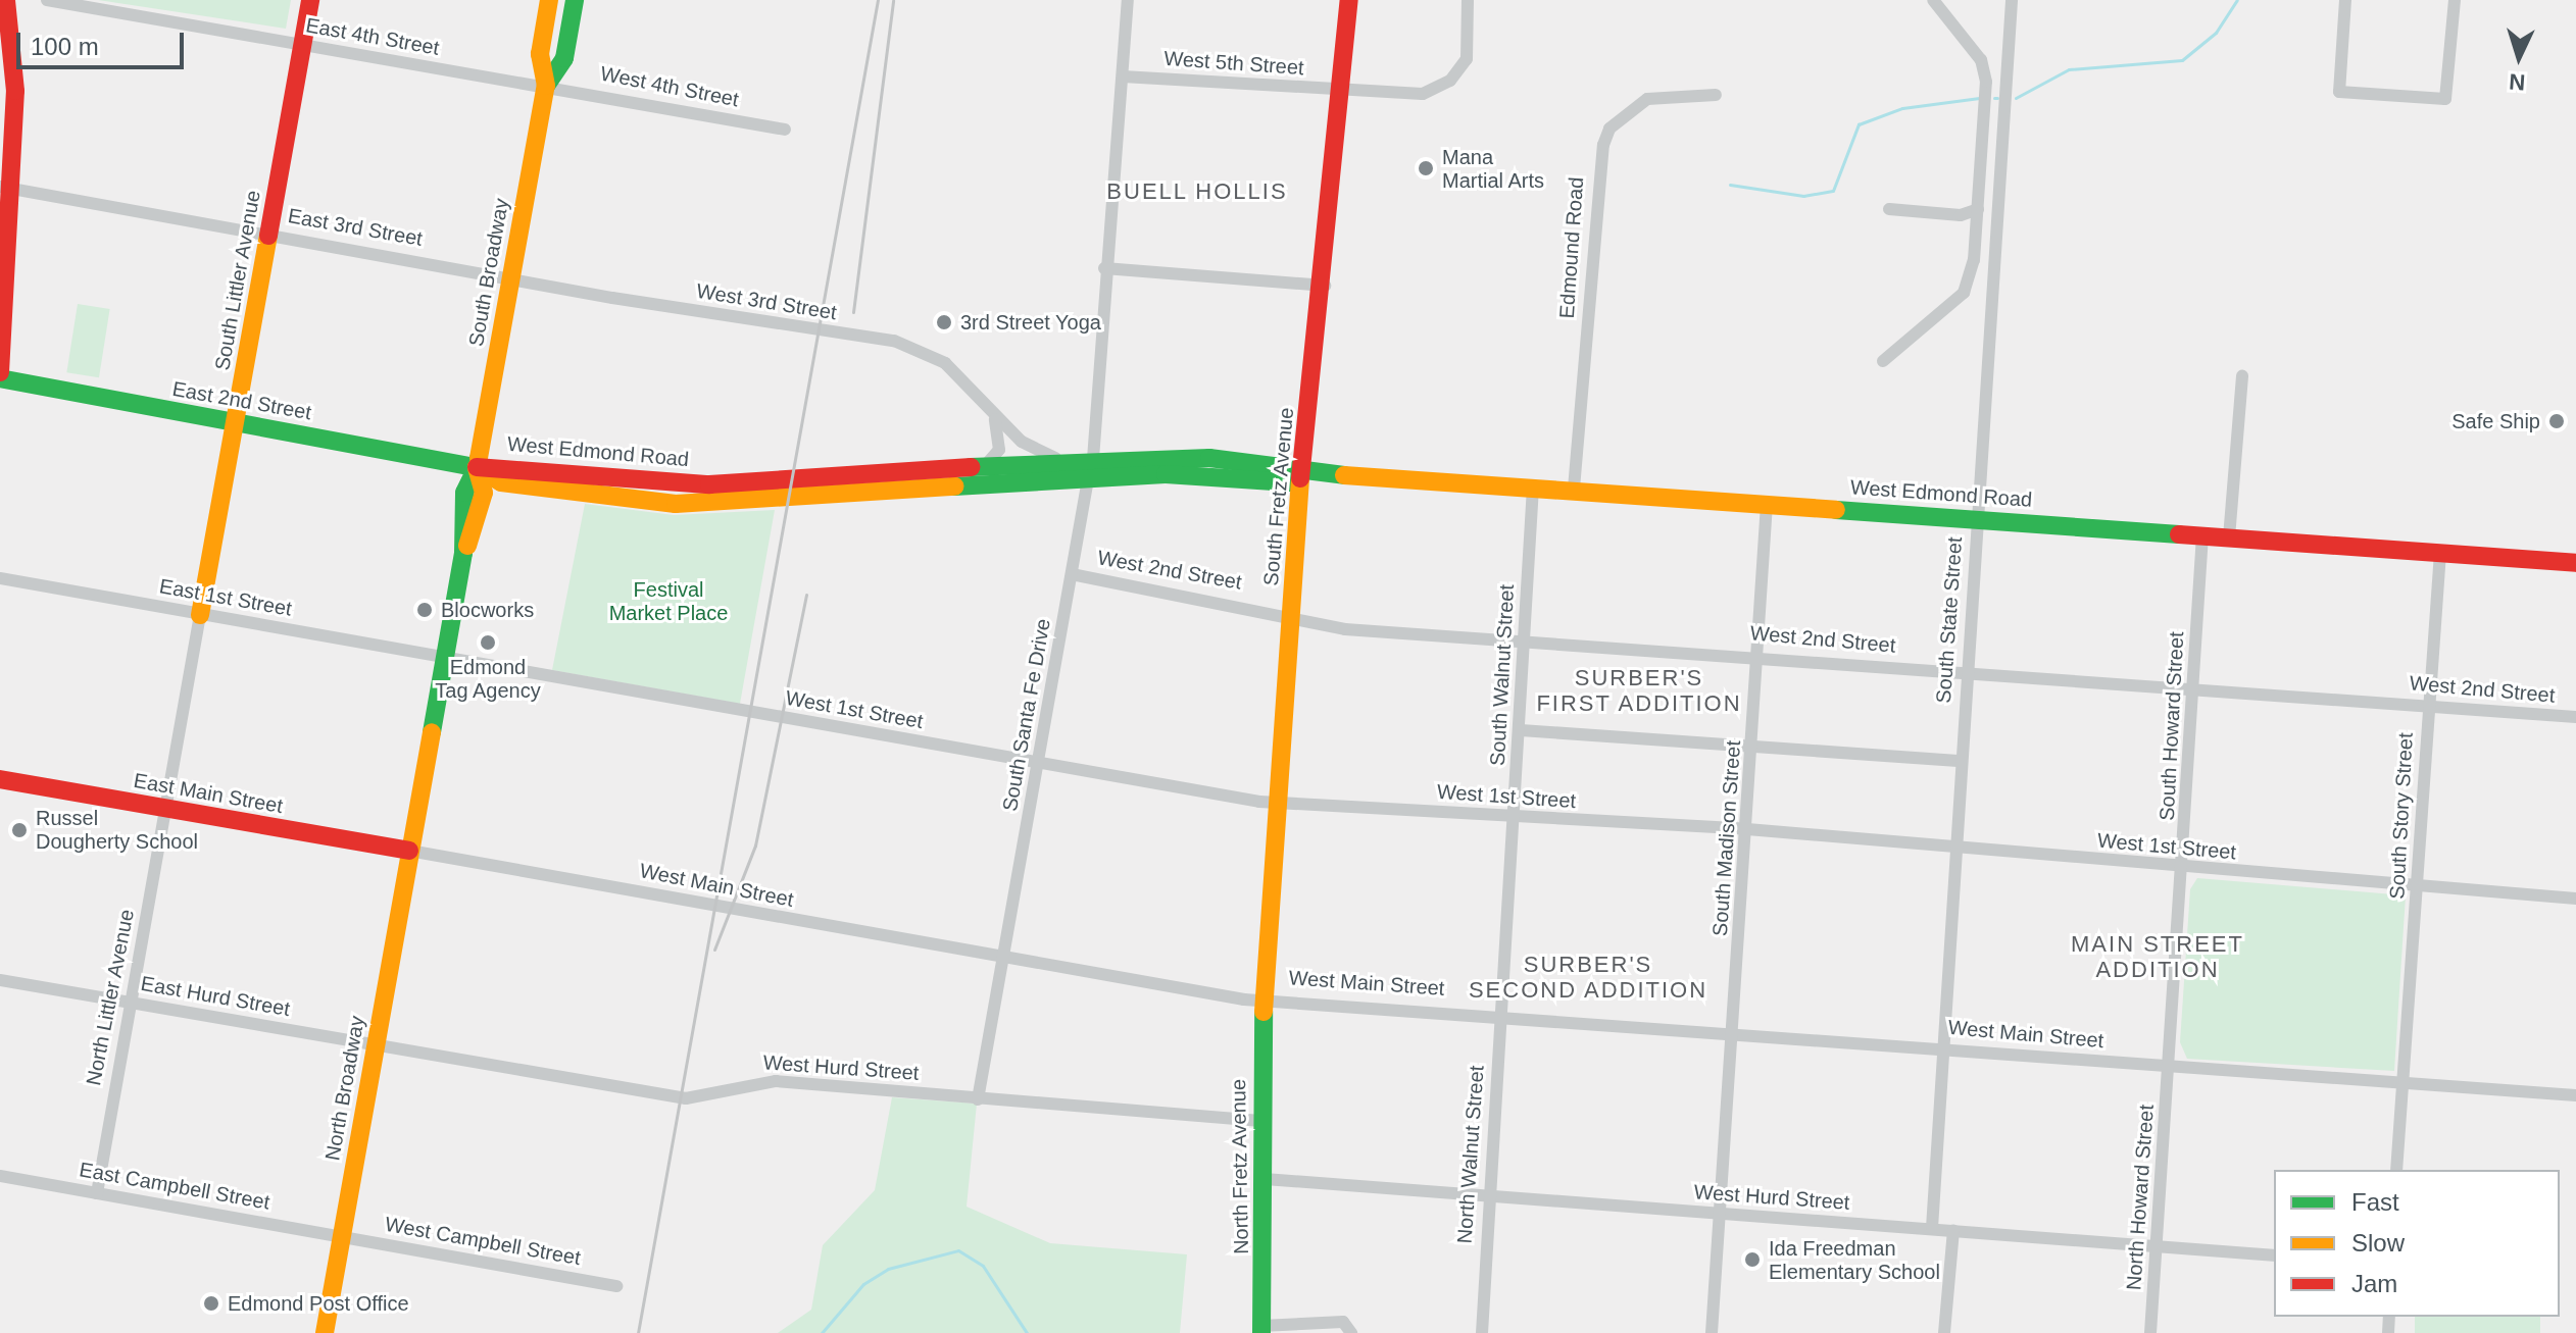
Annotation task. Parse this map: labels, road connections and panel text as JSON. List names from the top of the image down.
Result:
{
  "streets": {
    "main road": [
      "South Broadway",
      "South Littler Avenue",
      "East 2nd Street",
      "West Edmond Road",
      "South Fretz Avenue",
      "East Main Street",
      "North Broadway",
      "North Fretz Avenue"
    ],
    "street": [
      "East 4th Street",
      "West 5th Street",
      "West 4th Street",
      "East 3rd Street",
      "Edmound Road",
      "West 3rd Street",
      "West 2nd Street",
      "East 1st Street",
      "South State Street",
      "South Walnut Street",
      "West 1st Street",
      "South Santa Fe Drive",
      "South Howard Street",
      "South Story Street",
      "South Madison Street",
      "West Main Street",
      "East Hurd Street",
      "North Littler Avenue",
      "West Hurd Street",
      "North Walnut Street",
      "East Campbell Street",
      "North Howard Street",
      "West Campbell Street"
    ]
  },
  "crossings": [
    ["East 4th Street", "West 4th Street"],
    ["East 4th Street", "South Broadway"],
    ["East 4th Street", "South Littler Avenue"],
    ["West 5th Street", "South Fretz Avenue"],
    ["West 4th Street", "South Broadway"],
    ["East 3rd Street", "South Broadway"],
    ["East 3rd Street", "South Littler Avenue"],
    ["East 3rd Street", "West 3rd Street"],
    ["Edmound Road", "West Edmond Road"],
    ["South Broadway", "West 3rd Street"],
    ["South Broadway", "East 2nd Street"],
    ["South Broadway", "West Edmond Road"],
    ["South Broadway", "East 1st Street"],
    ["South Broadway", "West 1st Street"],
    ["South Broadway", "East Main Street"],
    ["South Broadway", "West Main Street"],
    ["South Broadway", "North Broadway"],
    ["South Littler Avenue", "East 2nd Street"],
    ["South Littler Avenue", "East 1st Street"],
    ["South Littler Avenue", "East Main Street"],
    ["South Littler Avenue", "North Littler Avenue"],
    ["West 3rd Street", "West Edmond Road"],
    ["East 2nd Street", "West Edmond Road"],
    ["West Edmond Road", "South Fretz Avenue"],
    ["West Edmond Road", "South State Street"],
    ["West Edmond Road", "South Walnut Street"],
    ["West Edmond Road", "South Santa Fe Drive"],
    ["West Edmond Road", "South Howard Street"],
    ["West Edmond Road", "South Story Street"],
    ["West Edmond Road", "South Madison Street"],
    ["South Fretz Avenue", "West 2nd Street"],
    ["South Fretz Avenue", "West 1st Street"],
    ["South Fretz Avenue", "West Main Street"],
    ["South Fretz Avenue", "North Fretz Avenue"],
    ["West 2nd Street", "South State Street"],
    ["West 2nd Street", "South Walnut Street"],
    ["West 2nd Street", "South Santa Fe Drive"],
    ["West 2nd Street", "South Howard Street"],
    ["West 2nd Street", "South Story Street"],
    ["West 2nd Street", "South Madison Street"],
    ["East 1st Street", "West 1st Street"],
    ["South State Street", "West 1st Street"],
    ["South State Street", "West Main Street"],
    ["South State Street", "West Hurd Street"],
    ["South Walnut Street", "West 1st Street"],
    ["South Walnut Street", "West Main Street"],
    ["South Walnut Street", "North Walnut Street"],
    ["West 1st Street", "South Santa Fe Drive"],
    ["West 1st Street", "South Howard Street"],
    ["West 1st Street", "South Story Street"],
    ["West 1st Street", "South Madison Street"],
    ["South Santa Fe Drive", "West Main Street"],
    ["South Santa Fe Drive", "West Hurd Street"],
    ["South Howard Street", "West Main Street"],
    ["South Howard Street", "North Howard Street"],
    ["East Main Street", "West Main Street"],
    ["East Main Street", "North Littler Avenue"],
    ["East Main Street", "North Broadway"],
    ["South Story Street", "West Main Street"],
    ["South Madison Street", "West Main Street"],
    ["South Madison Street", "West Hurd Street"],
    ["West Main Street", "North Broadway"],
    ["West Main Street", "North Walnut Street"],
    ["West Main Street", "North Fretz Avenue"],
    ["West Main Street", "North Howard Street"],
    ["East Hurd Street", "North Littler Avenue"],
    ["East Hurd Street", "West Hurd Street"],
    ["East Hurd Street", "North Broadway"],
    ["North Littler Avenue", "East Campbell Street"],
    ["West Hurd Street", "North Broadway"],
    ["West Hurd Street", "North Walnut Street"],
    ["West Hurd Street", "North Fretz Avenue"],
    ["West Hurd Street", "North Howard Street"],
    ["North Broadway", "East Campbell Street"],
    ["North Broadway", "West Campbell Street"],
    ["East Campbell Street", "West Campbell Street"]
  ],
  "districts": [
    "BUELL HOLLIS",
    "SURBER'S FIRST ADDITION",
    "MAIN STREET ADDITION",
    "SURBER'S SECOND ADDITION"
  ],
  "parks": ["Festival Market Place"],
  "places": [
    "Mana Martial Arts",
    "3rd Street Yoga",
    "Safe Ship",
    "Blocworks",
    "Edmond Tag Agency",
    "Russel Dougherty School",
    "Ida Freedman Elementary School",
    "Edmond Post Office"
  ],
  "legend": ["Fast", "Slow", "Jam"],
  "scale_bar": "100 m",
  "north": "bottom"
}
